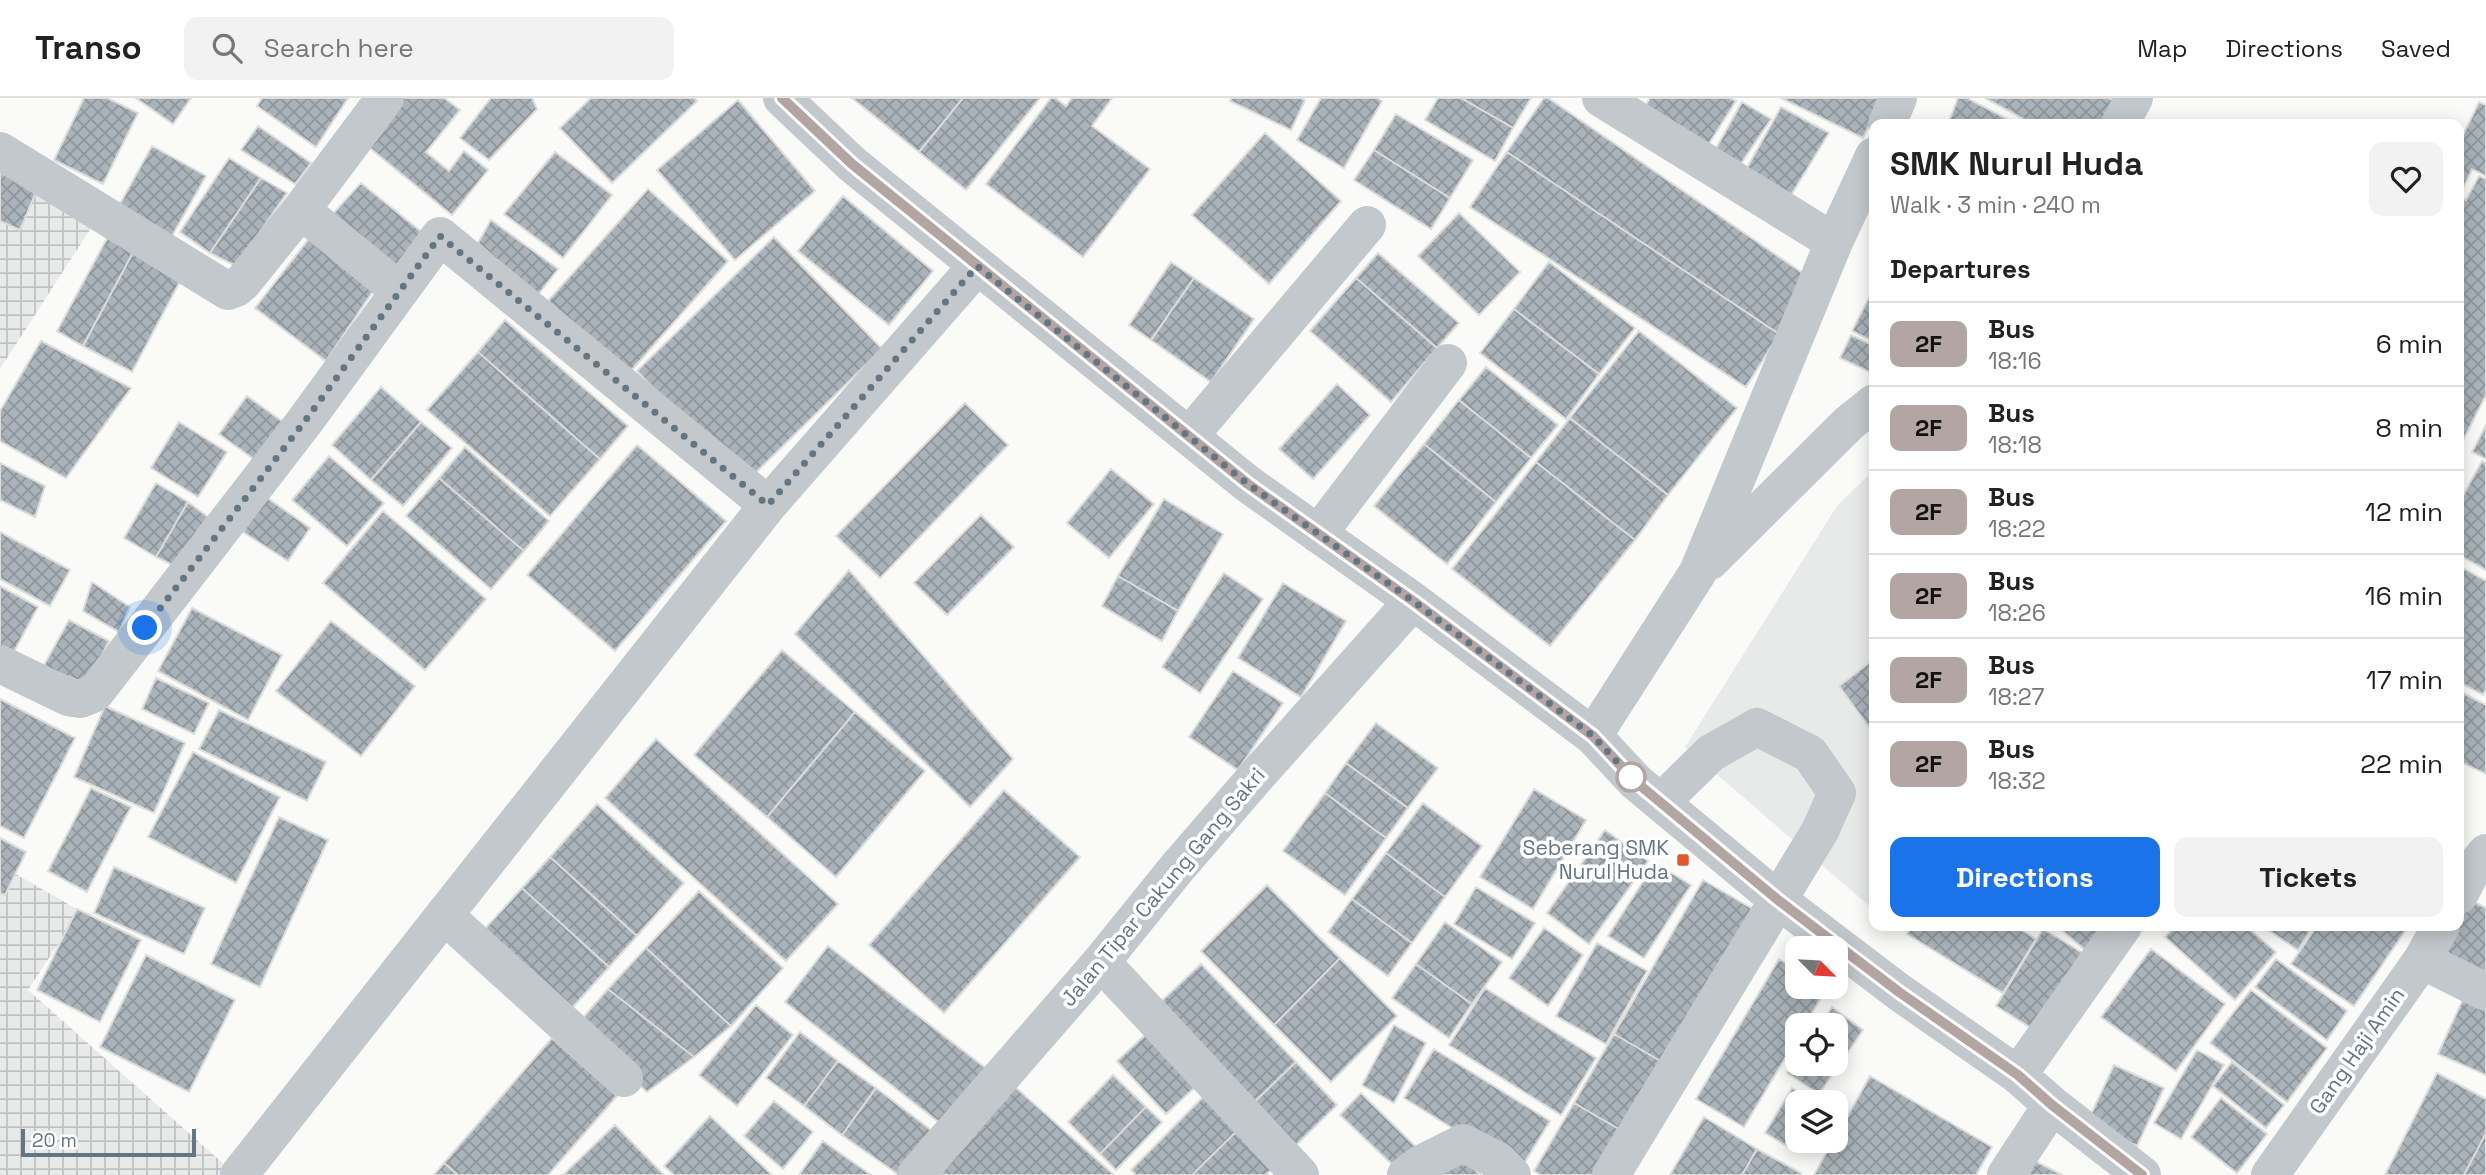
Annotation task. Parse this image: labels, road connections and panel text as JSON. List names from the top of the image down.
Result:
{
  "streets": {
    "street": ["Jalan Tipar Cakung Gang Sakri", "Gang Haji Amin"]
  },
  "places": {
    "transit": ["Seberang SMK Nurul Huda"]
  },
  "lines": ["bus line 2F"],
  "scale_bar": "20 m",
  "north": "bottom right",
  "page": {
    "header": "Transo",
    "search": "Search here",
    "nav": ["Map", "Directions", "Saved"],
    "heading": [
      ["SMK Nurul Huda", "Walk · 3 min · 240 m"],
      "Departures"
    ],
    "list": [
      {
        "mark": "2F",
        "name": "Bus",
        "note": "18:16",
        "value": "6 min"
      },
      {
        "mark": "2F",
        "name": "Bus",
        "note": "18:18",
        "value": "8 min"
      },
      {
        "mark": "2F",
        "name": "Bus",
        "note": "18:22",
        "value": "12 min"
      },
      {
        "mark": "2F",
        "name": "Bus",
        "note": "18:26",
        "value": "16 min"
      },
      {
        "mark": "2F",
        "name": "Bus",
        "note": "18:27",
        "value": "17 min"
      },
      {
        "mark": "2F",
        "name": "Bus",
        "note": "18:32",
        "value": "22 min"
      }
    ],
    "buttons": ["Directions", "Tickets"],
    "scale": "20 m"
  }
}
